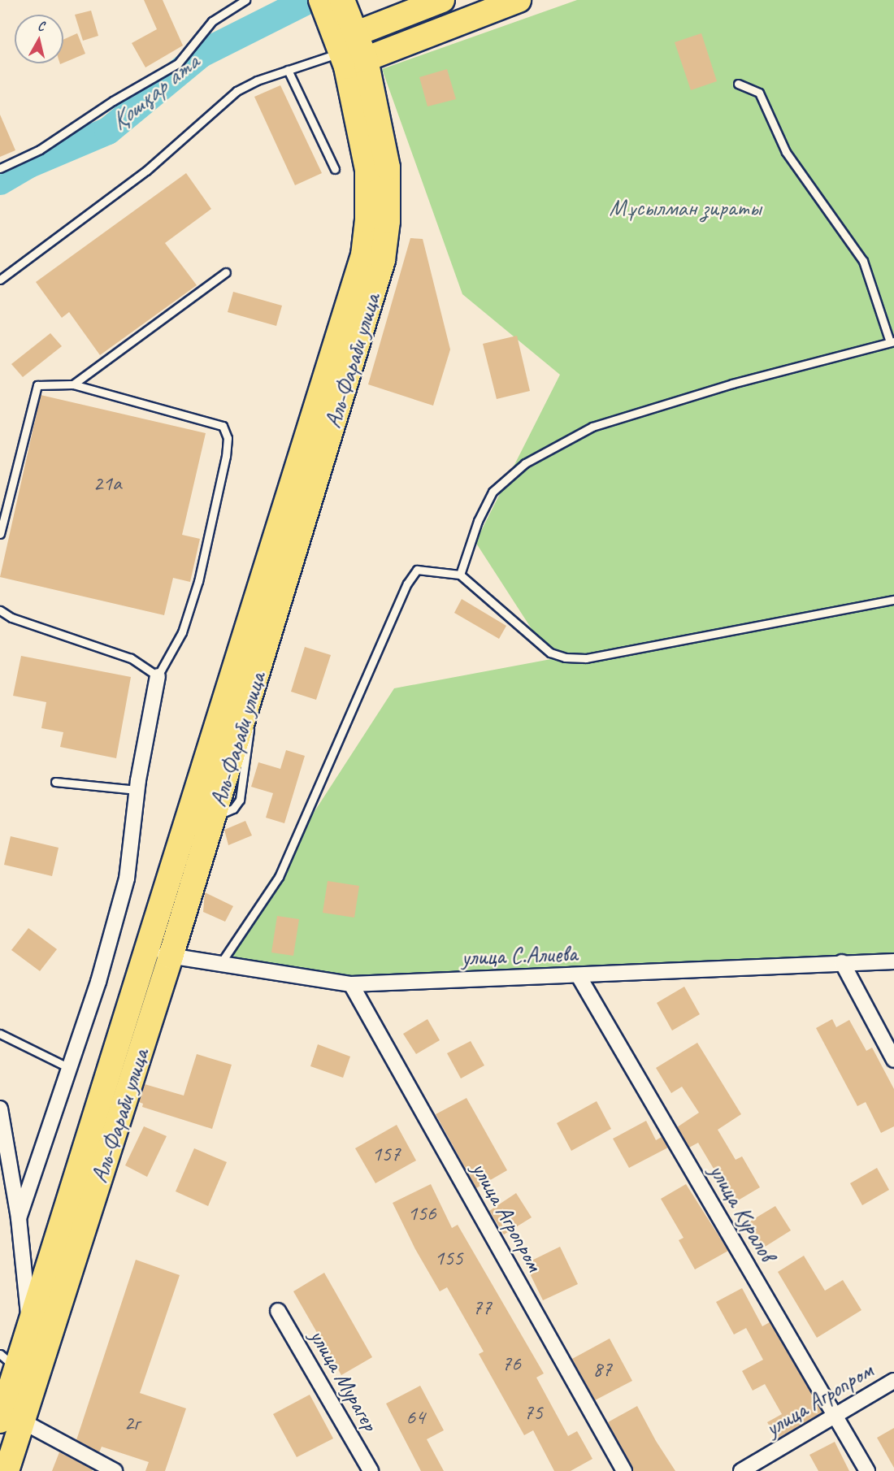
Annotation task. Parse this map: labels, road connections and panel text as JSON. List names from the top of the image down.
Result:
{
  "streets": {
    "main road": ["Аль-Фараби улица"],
    "street": [
      "улица С.Алиева",
      "улица Куралов",
      "улица Агропром",
      "улица Мурагер"
    ]
  },
  "crossings": [
    ["Аль-Фараби улица", "улица С.Алиева"],
    ["улица С.Алиева", "улица Куралов"],
    ["улица С.Алиева", "улица Агропром"],
    ["улица Куралов", "улица Агропром"]
  ],
  "water": ["Қошқар ата"],
  "parks": ["Мұсылман зираты"],
  "house_numbers": [
    "21а",
    "157",
    "156",
    "155",
    "77",
    "76",
    "87",
    "75",
    "64",
    "2г"
  ],
  "north": "top"
}
